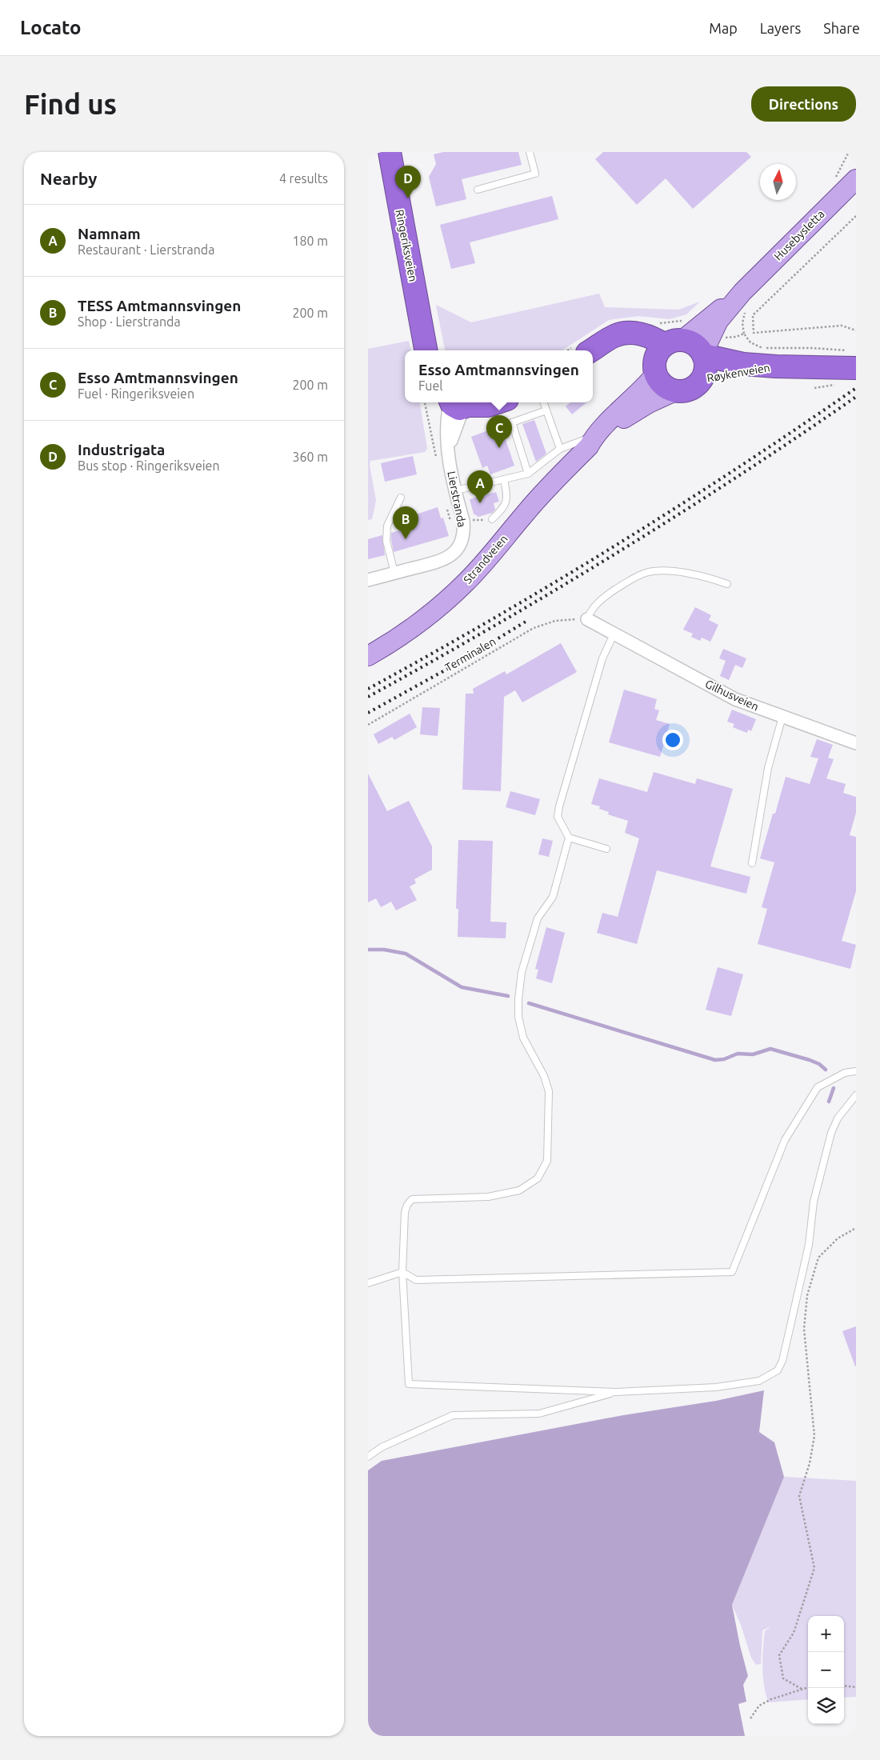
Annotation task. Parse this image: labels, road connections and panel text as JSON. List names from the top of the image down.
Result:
{
  "streets": {
    "highway": ["Ringeriksveien", "Røykenveien"],
    "main road": ["Husebysletta", "Strandveien"],
    "street": ["Lierstranda", "Gilhusveien"],
    "path": ["Terminalen"]
  },
  "crossings": [
    ["Husebysletta", "Røykenveien"],
    ["Husebysletta", "Strandveien"],
    ["Røykenveien", "Strandveien"],
    ["Terminalen", "Gilhusveien"]
  ],
  "north": "top",
  "page": {
    "header": "Locato",
    "nav": ["Map", "Layers", "Share"],
    "buttons": "Directions",
    "title": "Find us",
    "heading": ["Nearby", "4 results"],
    "pins": [
      "D",
      "C",
      "A",
      "B"
    ],
    "list": [
      {
        "mark": "A",
        "name": "Namnam",
        "note": "Restaurant · Lierstranda",
        "value": "180 m"
      },
      {
        "mark": "B",
        "name": "TESS Amtmannsvingen",
        "note": "Shop · Lierstranda",
        "value": "200 m"
      },
      {
        "mark": "C",
        "name": "Esso Amtmannsvingen",
        "note": "Fuel · Ringeriksveien",
        "value": "200 m"
      },
      {
        "mark": "D",
        "name": "Industrigata",
        "note": "Bus stop · Ringeriksveien",
        "value": "360 m"
      }
    ],
    "popup": ["Esso Amtmannsvingen", "Fuel"],
    "map_buttons": ["+", "−"]
  }
}
